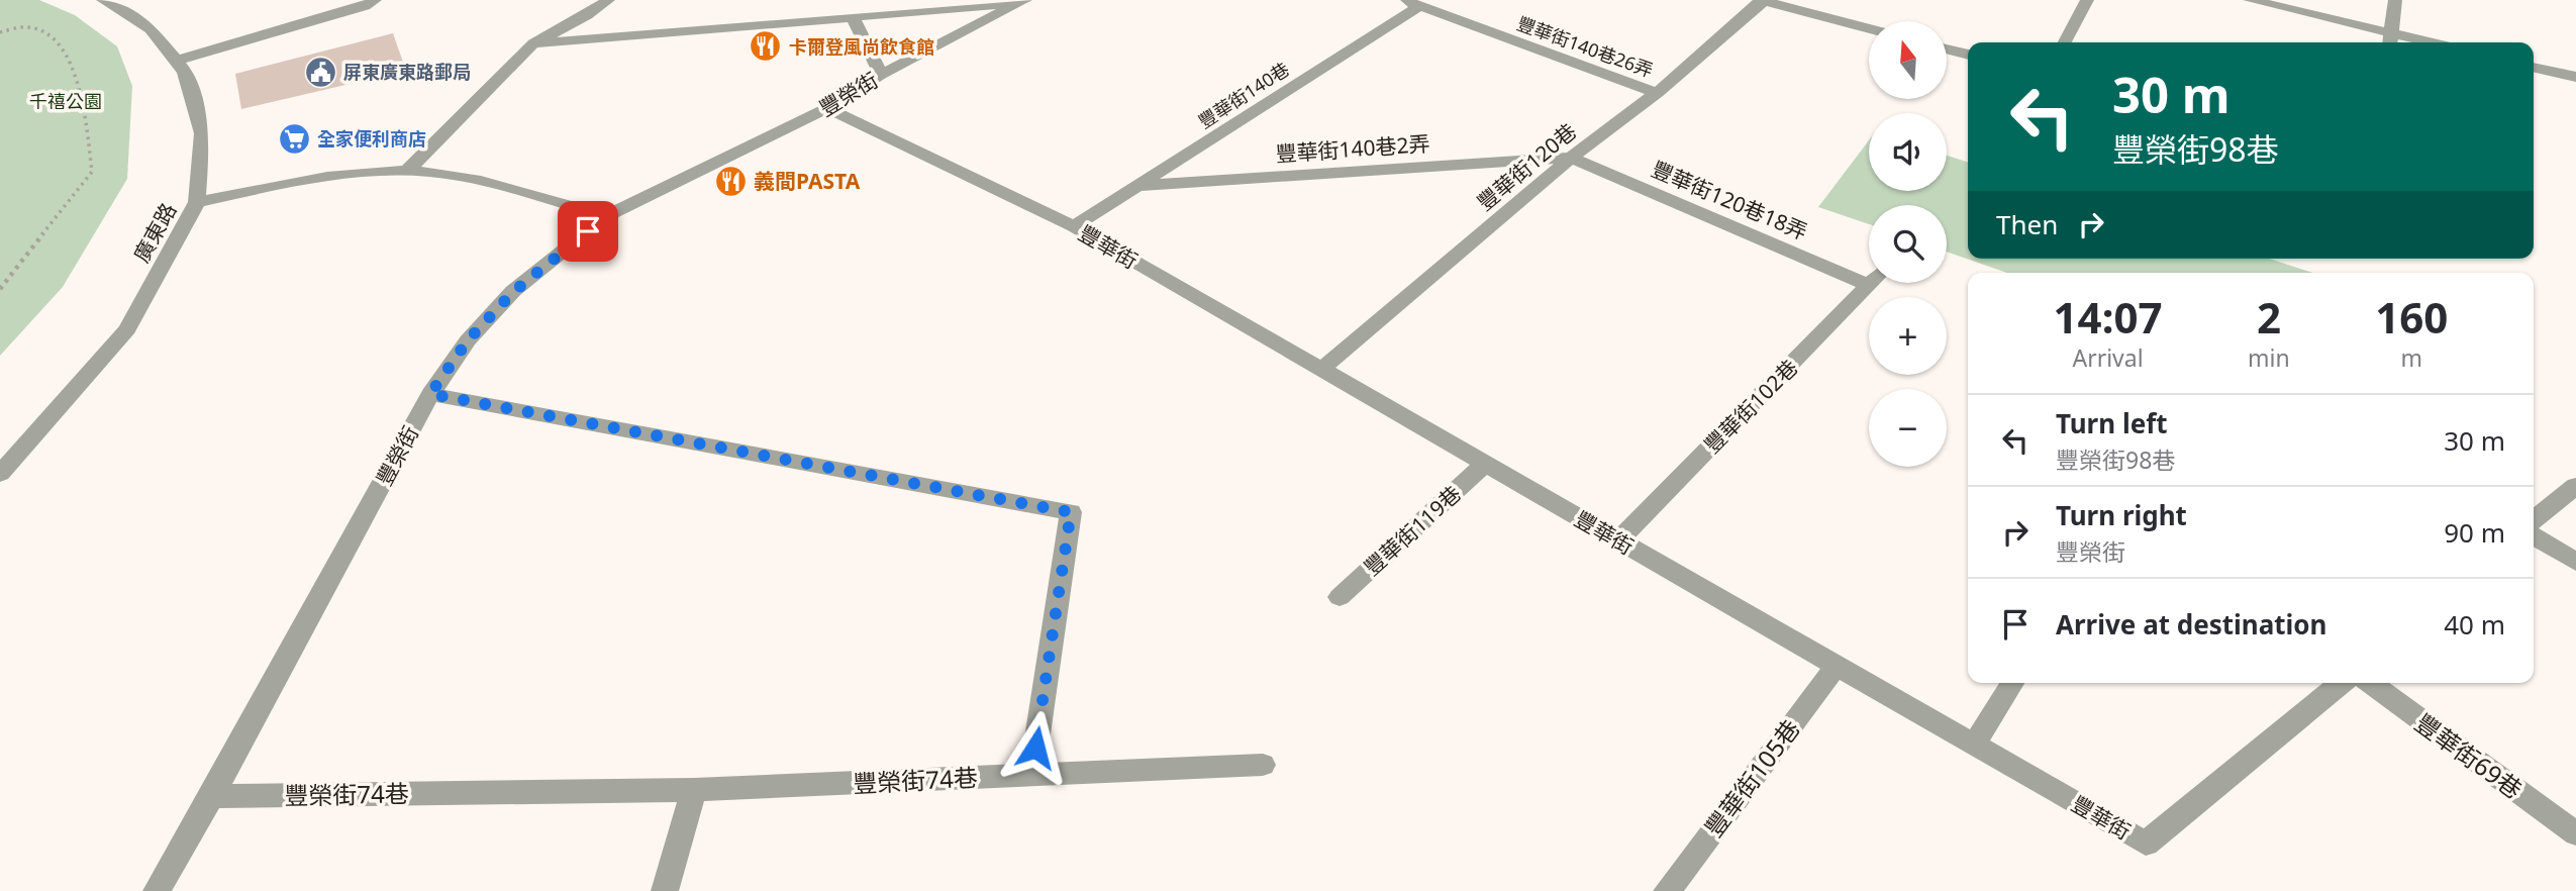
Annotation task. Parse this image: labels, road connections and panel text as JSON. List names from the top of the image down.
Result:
{
  "streets": {
    "street": [
      "豐華街140巷26弄",
      "豐榮街",
      "豐華街140巷",
      "豐華街140巷2弄",
      "豐華街120巷",
      "豐華街120巷18弄",
      "廣東路",
      "豐華街",
      "豐華街102巷",
      "豐華街119巷",
      "豐華街69巷",
      "豐華街105巷",
      "豐榮街74巷"
    ]
  },
  "crossings": [
    ["豐華街140巷26弄", "豐華街140巷"],
    ["豐華街140巷26弄", "豐華街120巷"],
    ["豐榮街", "豐華街"],
    ["豐榮街", "豐榮街74巷"],
    ["豐華街140巷", "豐華街140巷2弄"],
    ["豐華街140巷", "豐華街"],
    ["豐華街140巷2弄", "豐華街120巷"],
    ["豐華街140巷2弄", "豐華街120巷18弄"],
    ["豐華街120巷", "豐華街120巷18弄"],
    ["豐華街120巷", "豐華街"],
    ["豐華街", "豐華街102巷"],
    ["豐華街", "豐華街119巷"],
    ["豐華街", "豐華街105巷"]
  ],
  "parks": ["千禧公園"],
  "places": {
    "restaurant": ["卡爾登風尚飲食館", "義間PASTA"],
    "public building": ["屏東廣東路郵局"],
    "supermarket": ["全家便利商店"]
  },
  "north": "top",
  "page": {
    "map_buttons": ["+", "−"],
    "turn": ["30 m", "豐榮街98巷"],
    "then": "Then",
    "eta": [
      "14:07",
      "Arrival",
      "2",
      "min",
      "160",
      "m"
    ],
    "list": [
      {
        "name": "Turn left",
        "note": "豐榮街98巷",
        "value": "30 m"
      },
      {
        "name": "Turn right",
        "note": "豐榮街",
        "value": "90 m"
      },
      {
        "name": "Arrive at destination",
        "value": "40 m"
      }
    ]
  }
}
